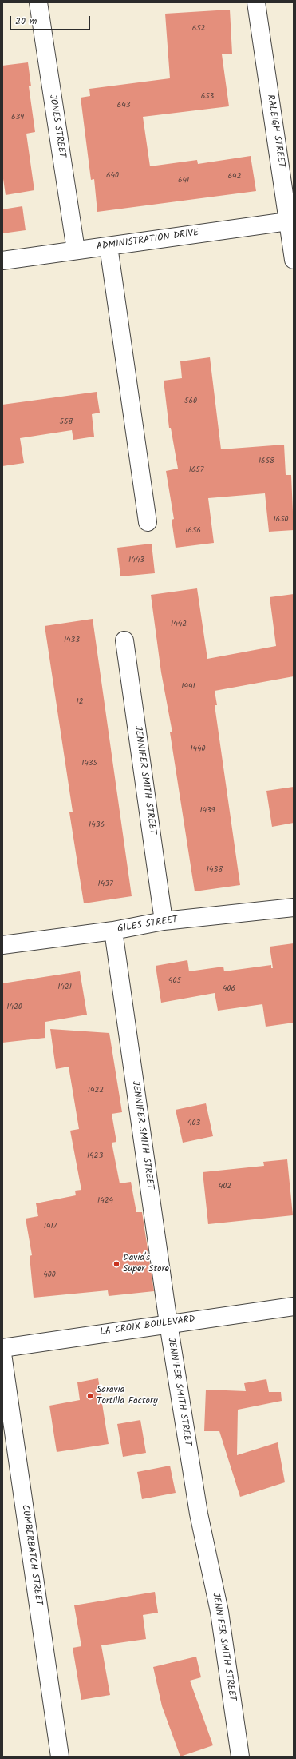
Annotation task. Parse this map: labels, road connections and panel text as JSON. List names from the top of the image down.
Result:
{
  "streets": {
    "street": [
      "JONES STREET",
      "RALEIGH STREET",
      "ADMINISTRATION DRIVE",
      "JENNIFER SMITH STREET",
      "GILES STREET",
      "LA CROIX BOULEVARD",
      "CUMBERBATCH STREET"
    ]
  },
  "crossings": [
    ["JONES STREET", "ADMINISTRATION DRIVE"],
    ["RALEIGH STREET", "ADMINISTRATION DRIVE"],
    ["JENNIFER SMITH STREET", "GILES STREET"],
    ["JENNIFER SMITH STREET", "LA CROIX BOULEVARD"]
  ],
  "places": ["David's Super Store", "Saravia Tortilla Factory"],
  "house_numbers": [
    "652",
    "653",
    "643",
    "639",
    "640",
    "642",
    "641",
    "560",
    "558",
    "1658",
    "1657",
    "1650",
    "1656",
    "1443",
    "1442",
    "1433",
    "1441",
    "12",
    "1440",
    "1435",
    "1439",
    "1436",
    "1438",
    "1437",
    "405",
    "1421",
    "406",
    "1420",
    "1422",
    "403",
    "1423",
    "402",
    "1424",
    "1417",
    "400"
  ],
  "scale_bar": "20 m"
}
